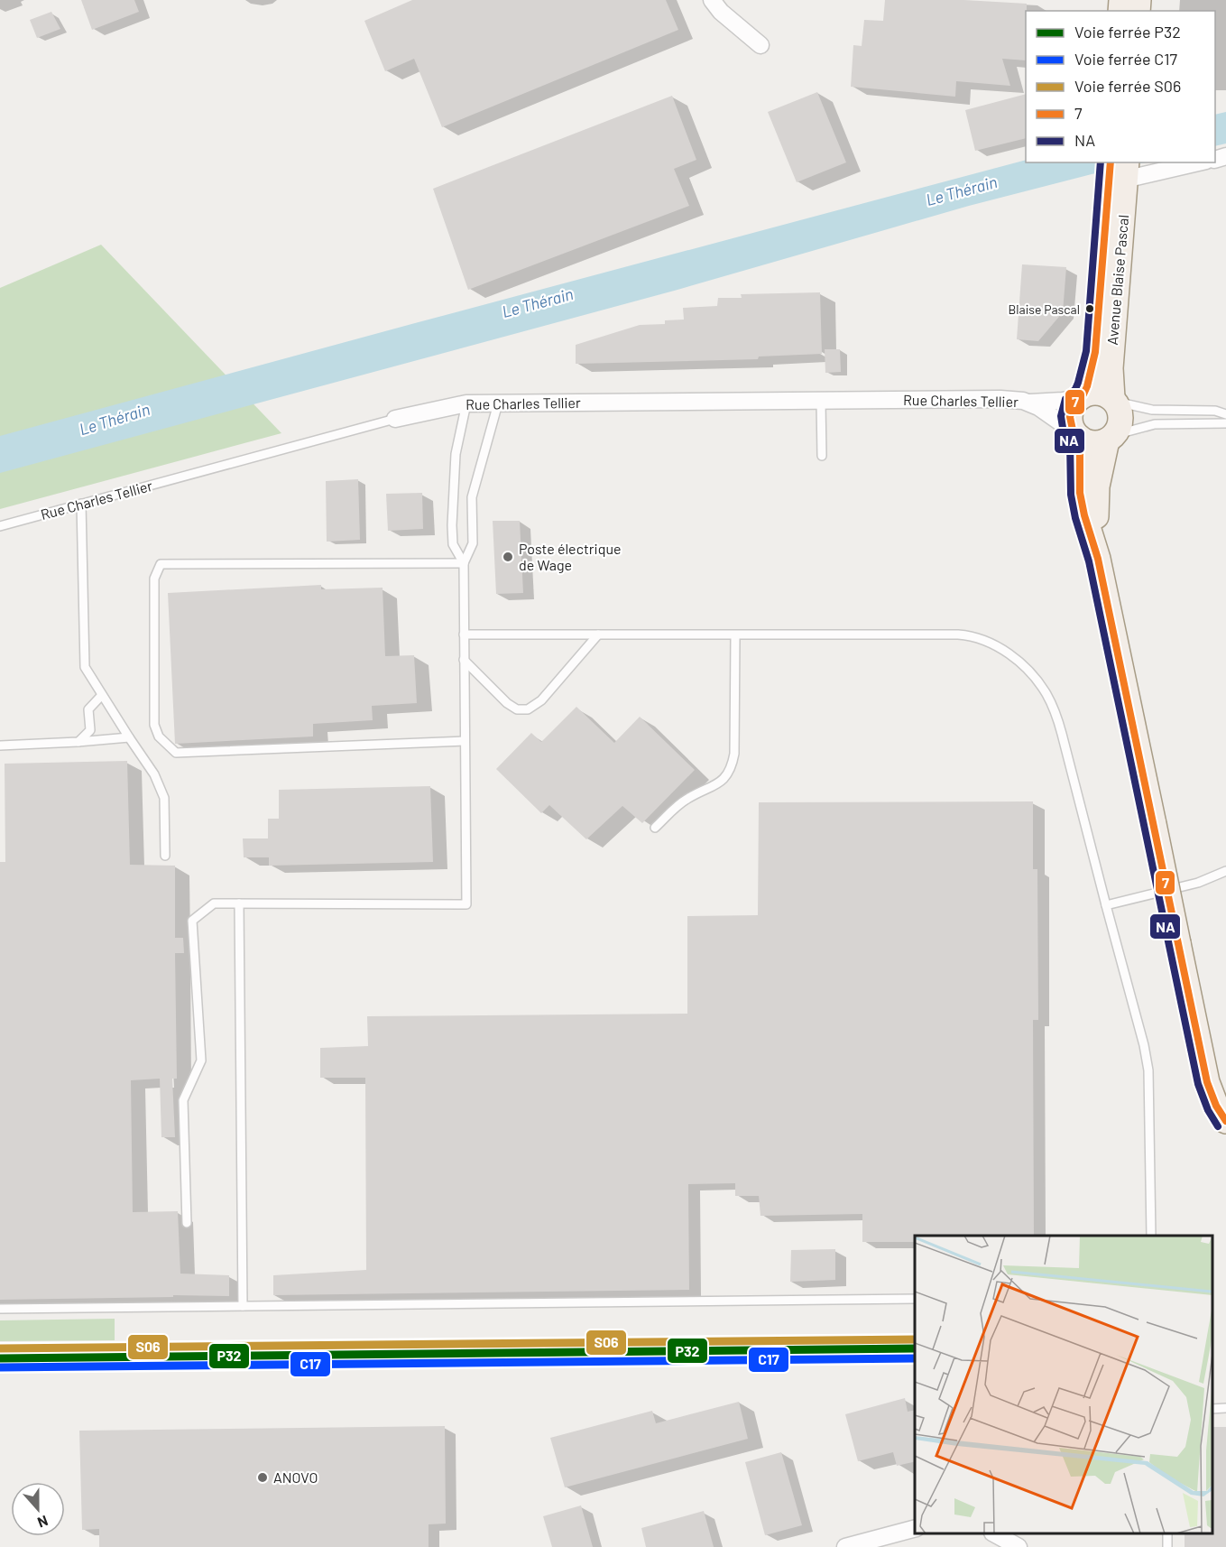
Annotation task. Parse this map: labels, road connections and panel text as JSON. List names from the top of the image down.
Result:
{
  "streets": {
    "main road": ["Avenue Blaise Pascal"],
    "street": ["Rue Charles Tellier"]
  },
  "crossings": [
    ["Avenue Blaise Pascal", "Rue Charles Tellier"]
  ],
  "water": ["Le Thérain"],
  "places": ["Blaise Pascal", "Poste électrique de Wage", "ANOVO"],
  "lines": [
    "transit line 7",
    "transit line NA",
    "rail line S06",
    "rail line P32",
    "rail line C17"
  ],
  "legend": [
    "Voie ferrée P32",
    "Voie ferrée C17",
    "Voie ferrée S06",
    "7",
    "NA"
  ],
  "north": "bottom"
}
